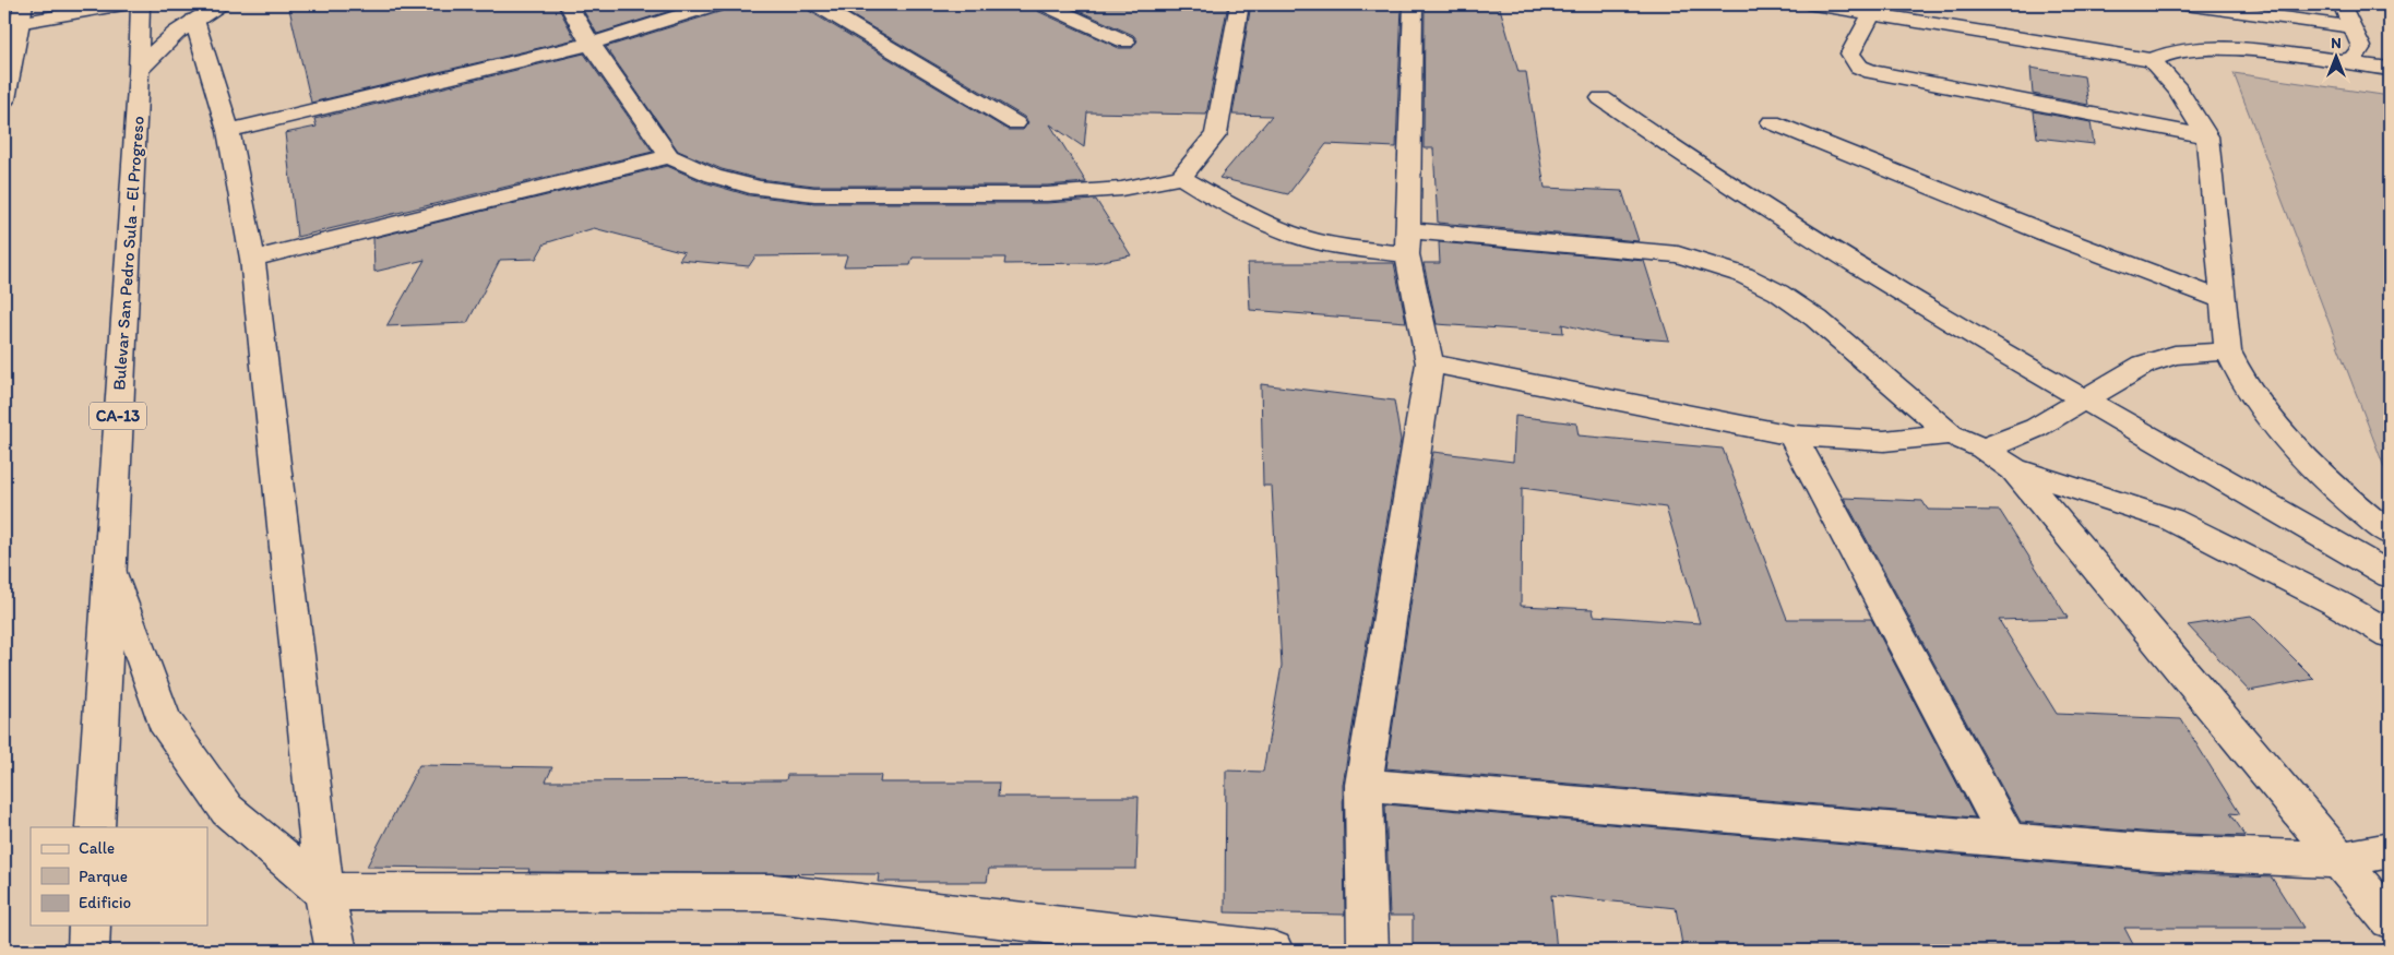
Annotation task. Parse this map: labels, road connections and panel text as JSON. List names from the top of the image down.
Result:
{
  "streets": {
    "street": ["Bulevar San Pedro Sula - El Progreso", "CA-13"]
  },
  "legend": ["Calle", "Parque", "Edificio"],
  "north": "top"
}
